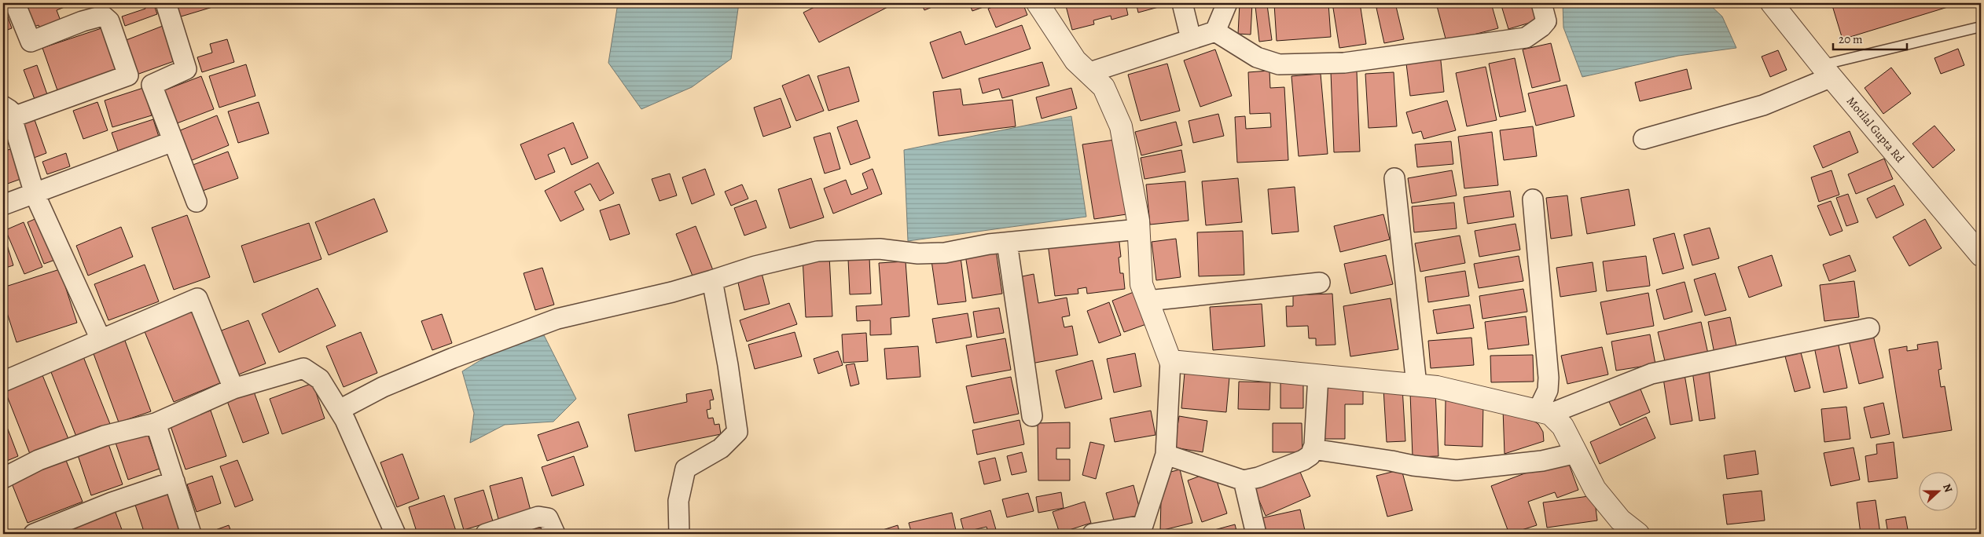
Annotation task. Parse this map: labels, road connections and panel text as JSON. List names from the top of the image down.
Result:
{
  "streets": {
    "street": ["Motilal Gupta Rd"]
  },
  "scale_bar": "20 m",
  "north": "right"
}
